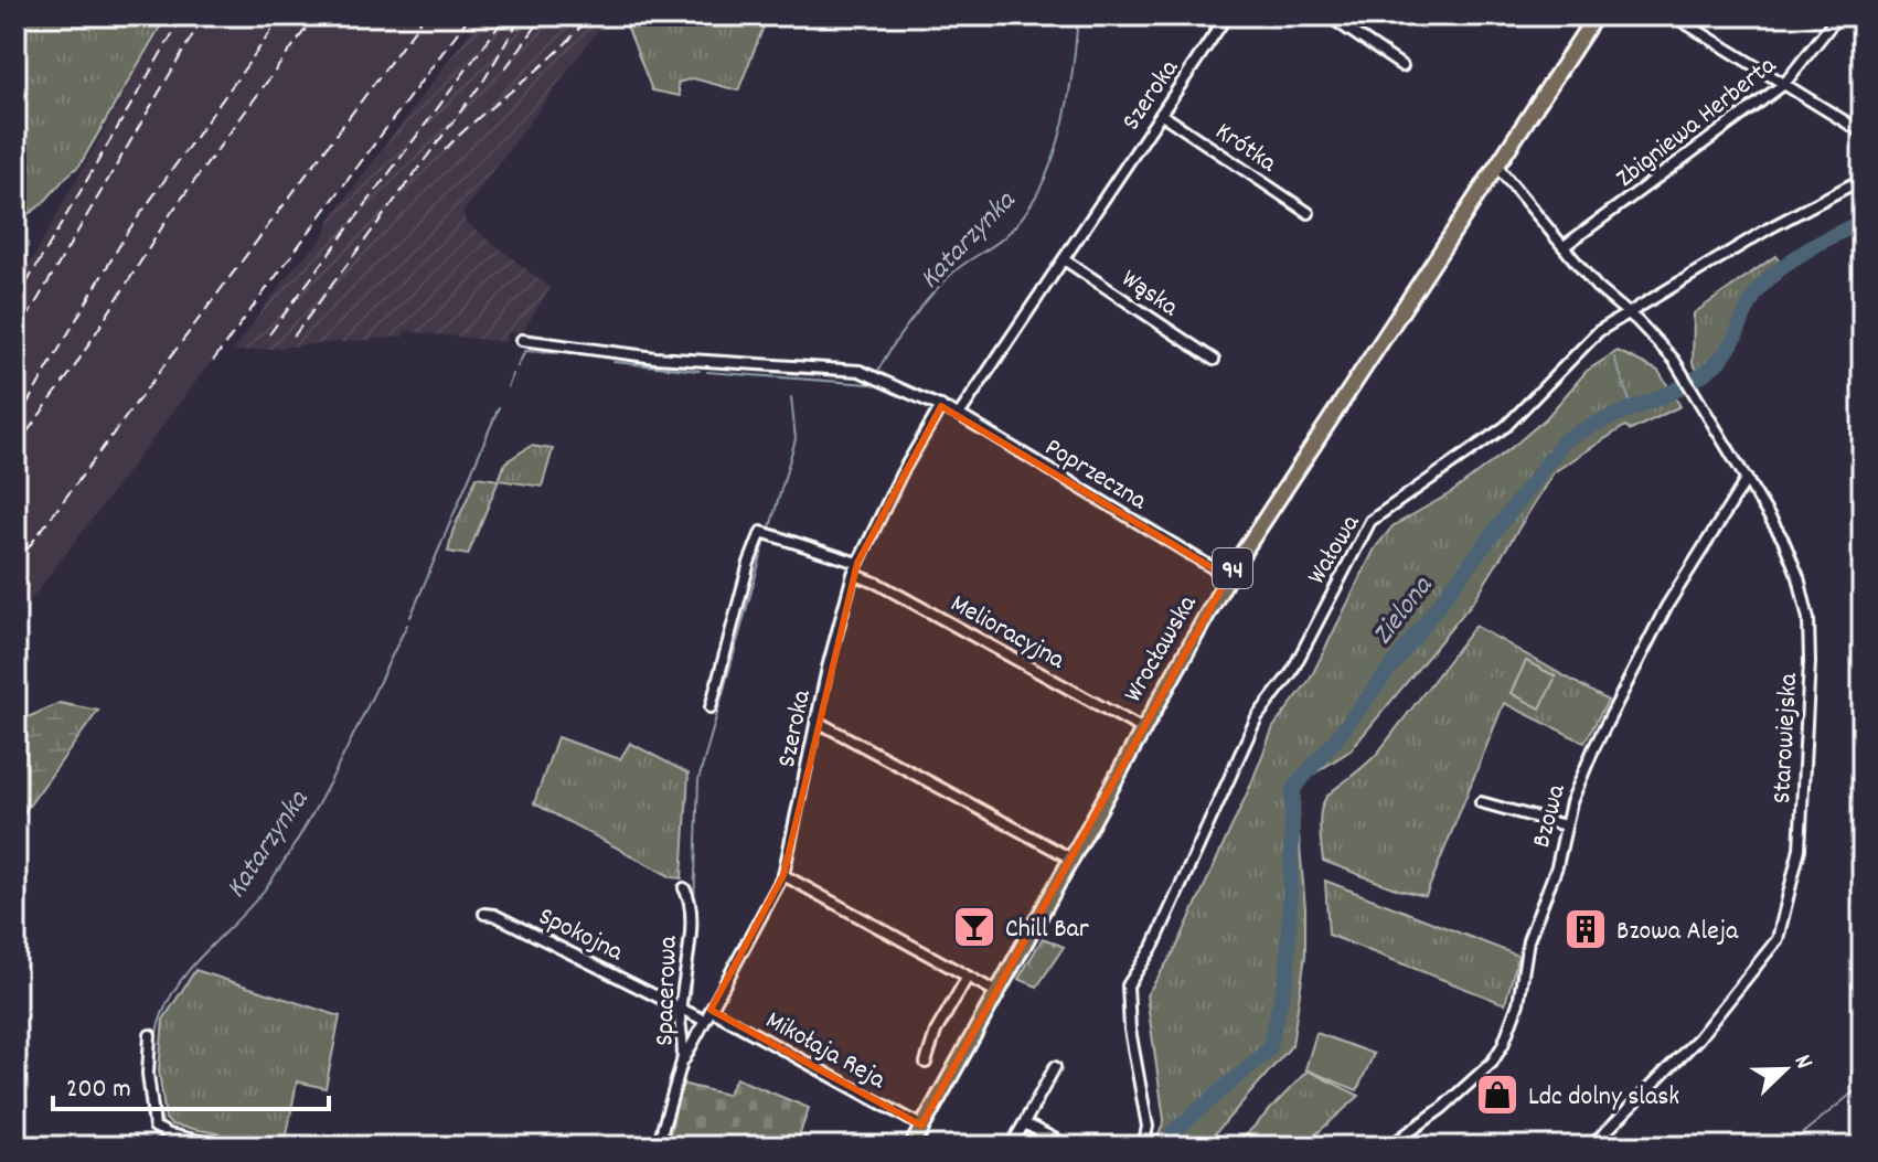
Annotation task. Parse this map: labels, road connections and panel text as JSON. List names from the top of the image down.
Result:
{
  "streets": {
    "main road": ["94", "Wrocławska"],
    "street": [
      "Szeroka",
      "Zbigniewa Herberta",
      "Krótka",
      "Wąska",
      "Poprzeczna",
      "Wałowa",
      "Melioracyjna",
      "Starowiejska",
      "Bzowa",
      "Spokojna",
      "Spacerowa",
      "Mikołaja Reja"
    ]
  },
  "crossings": [
    ["Szeroka", "Krótka"],
    ["Szeroka", "Wąska"],
    ["Szeroka", "Poprzeczna"],
    ["Szeroka", "Melioracyjna"],
    ["Szeroka", "Spokojna"],
    ["Szeroka", "Spacerowa"],
    ["Szeroka", "Mikołaja Reja"],
    ["Zbigniewa Herberta", "Starowiejska"],
    ["Poprzeczna", "Wrocławska"],
    ["Wałowa", "Starowiejska"],
    ["Melioracyjna", "Wrocławska"],
    ["Wrocławska", "Starowiejska"],
    ["Wrocławska", "Mikołaja Reja"],
    ["Starowiejska", "Bzowa"],
    ["Spokojna", "Spacerowa"]
  ],
  "water": ["Katarzynka", "Zielona"],
  "places": {
    "bar": ["Chill Bar"],
    "building": ["Bzowa Aleja"],
    "shop": ["Ldc dolny slask"]
  },
  "scale_bar": "200 m",
  "north": "top right"
}
